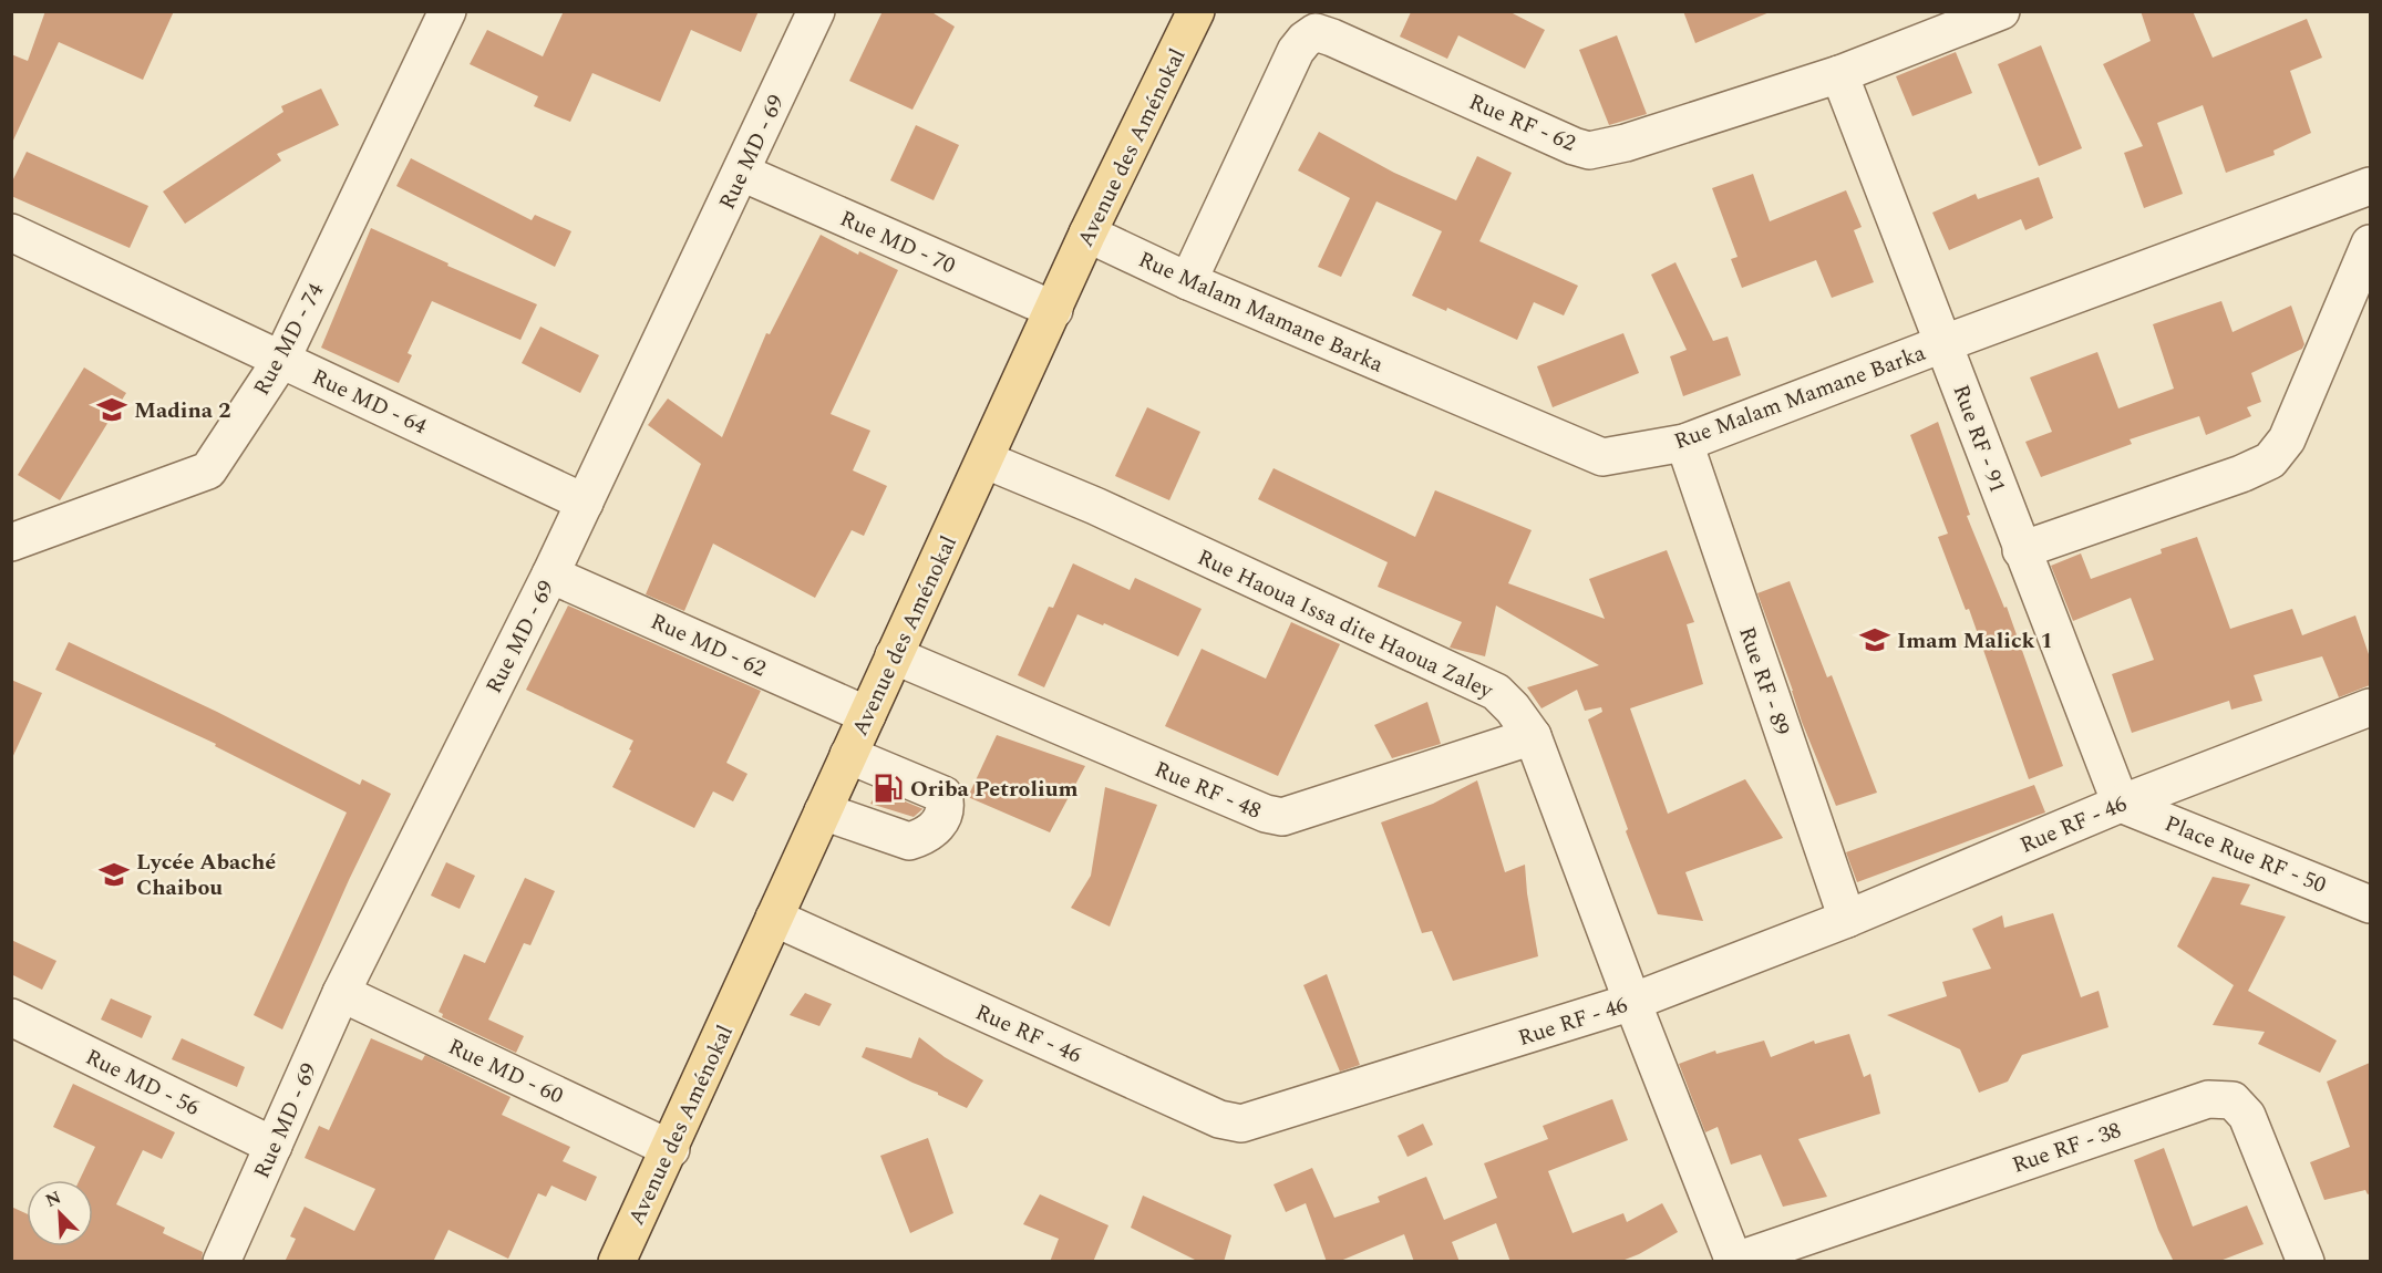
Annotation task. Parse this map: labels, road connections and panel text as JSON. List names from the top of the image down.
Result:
{
  "streets": {
    "main road": ["Avenue des Aménokal"],
    "street": [
      "Rue RF - 62",
      "Rue MD - 69",
      "Rue MD - 70",
      "Rue Malam Mamane Barka",
      "Rue MD - 74",
      "Rue MD - 64",
      "Rue RF - 91",
      "Rue Haoua Issa dite Haoua Zaley",
      "Rue MD - 62",
      "Rue RF - 89",
      "Rue RF - 48",
      "Rue RF - 46",
      "Place Rue RF - 50",
      "Rue MD - 60",
      "Rue MD - 56",
      "Rue RF - 38"
    ]
  },
  "crossings": [
    ["Rue RF - 62", "Rue Malam Mamane Barka"],
    ["Rue RF - 62", "Rue RF - 91"],
    ["Avenue des Aménokal", "Rue MD - 70"],
    ["Avenue des Aménokal", "Rue Malam Mamane Barka"],
    ["Avenue des Aménokal", "Rue MD - 62"],
    ["Avenue des Aménokal", "Rue RF - 48"],
    ["Avenue des Aménokal", "Rue RF - 46"],
    ["Avenue des Aménokal", "Rue MD - 60"],
    ["Rue MD - 69", "Rue MD - 70"],
    ["Rue MD - 69", "Rue MD - 64"],
    ["Rue MD - 69", "Rue MD - 62"],
    ["Rue MD - 69", "Rue MD - 60"],
    ["Rue MD - 69", "Rue MD - 56"],
    ["Rue Malam Mamane Barka", "Rue RF - 91"],
    ["Rue Malam Mamane Barka", "Rue RF - 89"],
    ["Rue MD - 74", "Rue MD - 64"],
    ["Rue RF - 91", "Rue RF - 46"],
    ["Rue RF - 91", "Place Rue RF - 50"],
    ["Rue Haoua Issa dite Haoua Zaley", "Rue RF - 48"],
    ["Rue Haoua Issa dite Haoua Zaley", "Rue RF - 46"],
    ["Rue Haoua Issa dite Haoua Zaley", "Rue RF - 38"],
    ["Rue RF - 89", "Rue RF - 46"],
    ["Rue RF - 46", "Place Rue RF - 50"]
  ],
  "places": {
    "school or university": ["Madina 2", "Imam Malick 1", "Lycée Abaché Chaibou"],
    "fuel station": ["Oriba Petrolium"]
  },
  "north": "top left"
}
